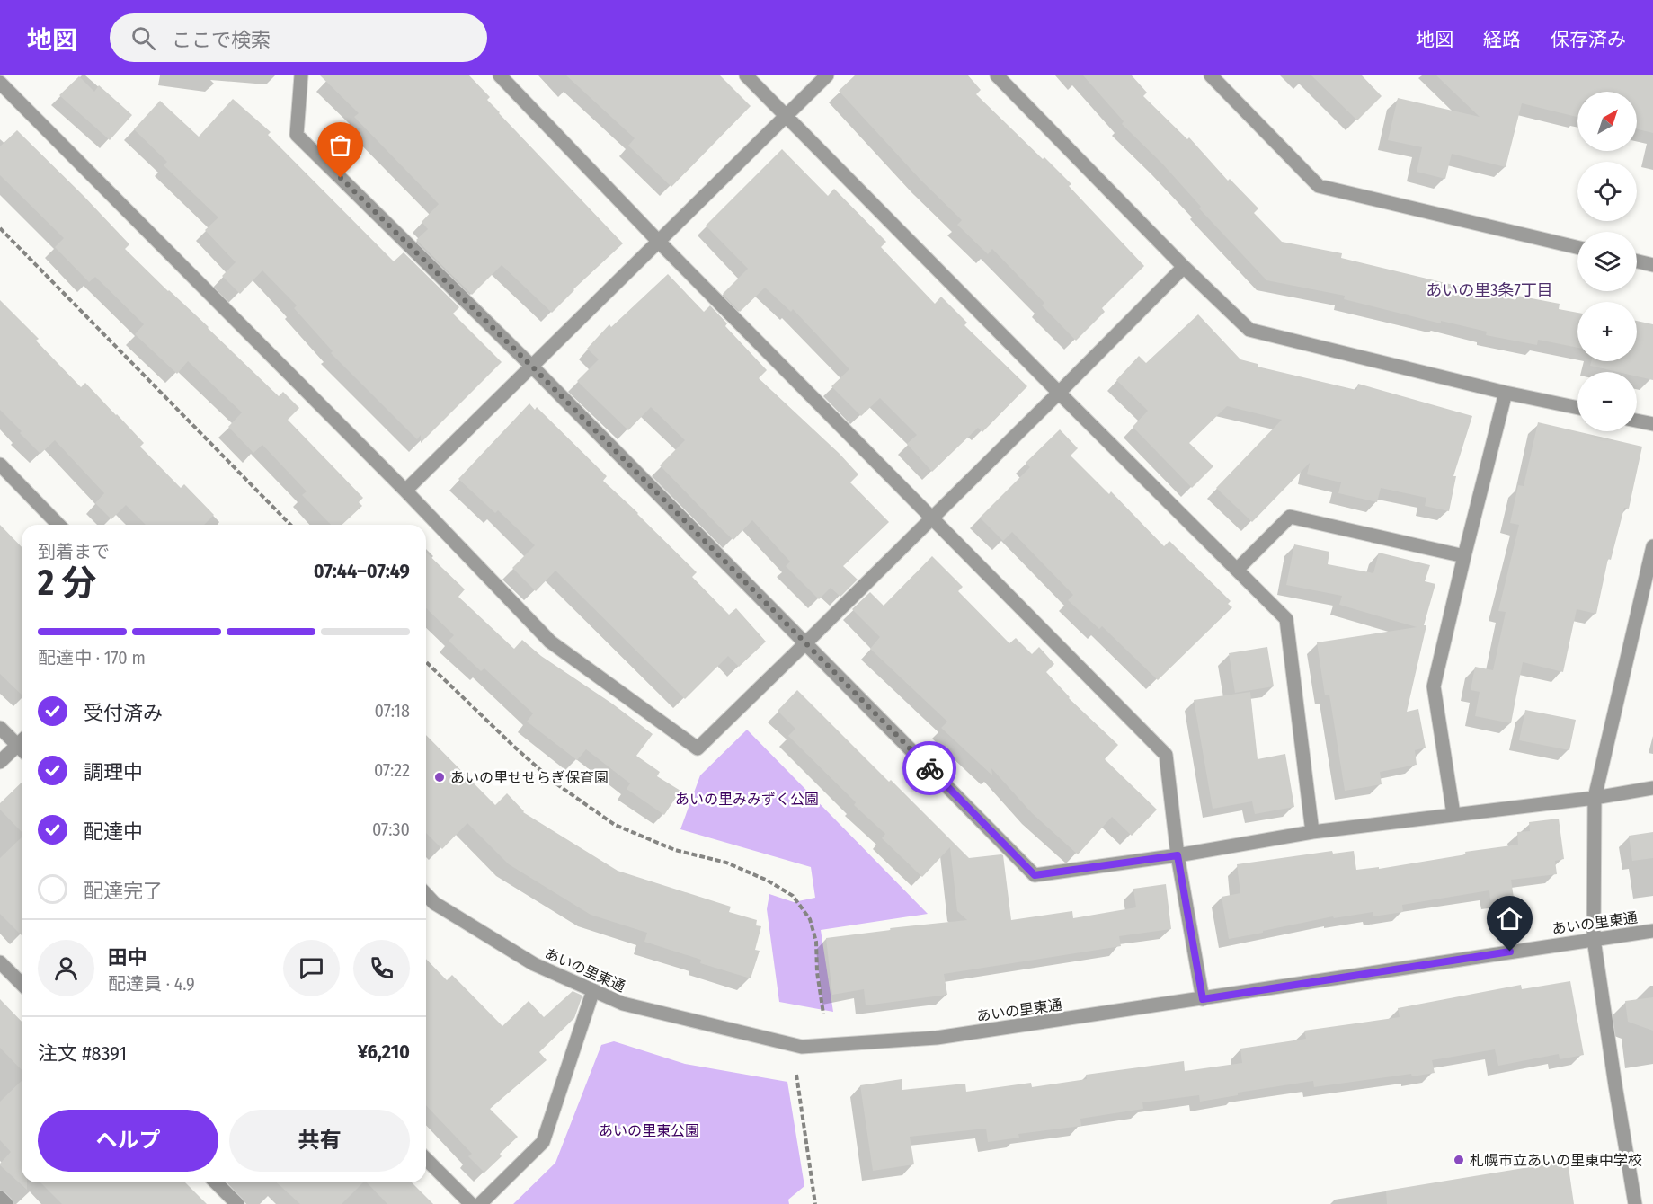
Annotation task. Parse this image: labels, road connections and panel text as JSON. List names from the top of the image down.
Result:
{
  "streets": {
    "street": ["あいの里東通"]
  },
  "districts": ["あいの里3条7丁目"],
  "parks": ["あいの里みみずく公園", "あいの里東公園"],
  "places": ["あいの里せせらぎ保育園", "札幌市立あいの里東中学校"],
  "north": "top right",
  "page": {
    "header": "地図",
    "search": "ここで検索",
    "nav": ["地図", "経路", "保存済み"],
    "map_buttons": ["+", "−"],
    "heading": ["2 分", "到着まで", "07:44–07:49"],
    "panel": [
      "田中",
      "配達員 · 4.9",
      "注文 #8391",
      "¥6,210"
    ],
    "bar": "配達中 · 170 m",
    "list": [
      ["受付済み", "07:18"],
      ["調理中", "07:22"],
      ["配達中", "07:30"],
      "配達完了"
    ],
    "buttons": ["ヘルプ", "共有"]
  }
}
